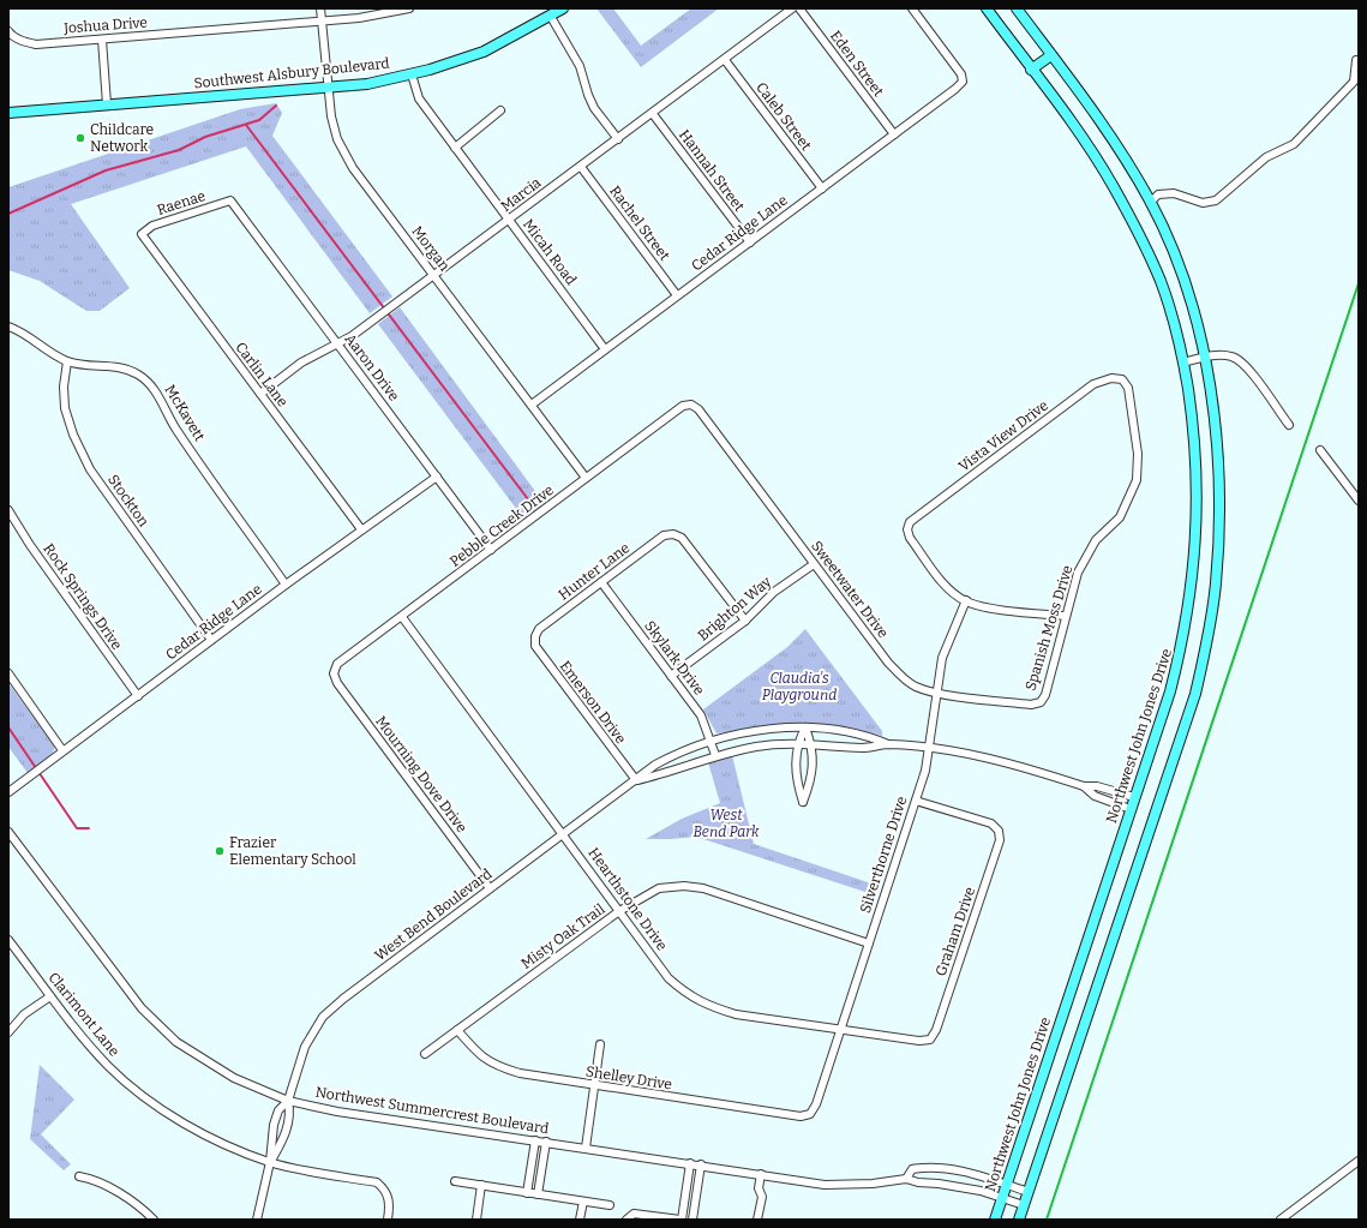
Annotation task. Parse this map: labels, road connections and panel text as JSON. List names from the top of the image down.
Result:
{
  "streets": {
    "main road": ["Southwest Alsbury Boulevard", "Northwest John Jones Drive"],
    "street": [
      "Joshua Drive",
      "Eden Street",
      "Caleb Street",
      "Hannah Street",
      "Marcia",
      "Raenae",
      "Rachel Street",
      "Cedar Ridge Lane",
      "Morgan",
      "Micah Road",
      "Aaron Drive",
      "Carlin Lane",
      "McKavett",
      "Vista View Drive",
      "Stockton",
      "Pebble Creek Drive",
      "Hunter Lane",
      "Sweetwater Drive",
      "Rock Springs Drive",
      "Brighton Way",
      "Spanish Moss Drive",
      "Skylark Drive",
      "Emerson Drive",
      "Mourning Dove Drive",
      "Silverthorne Drive",
      "Hearthstone Drive",
      "West Bend Boulevard",
      "Graham Drive",
      "Misty Oak Trail",
      "Clarimont Lane",
      "Shelley Drive",
      "Northwest Summercrest Boulevard"
    ]
  },
  "crossings": [
    ["Joshua Drive", "Morgan"],
    ["Eden Street", "Cedar Ridge Lane"],
    ["Southwest Alsbury Boulevard", "Morgan"],
    ["Southwest Alsbury Boulevard", "Micah Road"],
    ["Caleb Street", "Marcia"],
    ["Caleb Street", "Cedar Ridge Lane"],
    ["Hannah Street", "Marcia"],
    ["Hannah Street", "Cedar Ridge Lane"],
    ["Marcia", "Rachel Street"],
    ["Marcia", "Morgan"],
    ["Marcia", "Micah Road"],
    ["Marcia", "Aaron Drive"],
    ["Marcia", "Carlin Lane"],
    ["Raenae", "Aaron Drive"],
    ["Raenae", "Carlin Lane"],
    ["Rachel Street", "Cedar Ridge Lane"],
    ["Cedar Ridge Lane", "Morgan"],
    ["Cedar Ridge Lane", "Micah Road"],
    ["Cedar Ridge Lane", "Aaron Drive"],
    ["Cedar Ridge Lane", "Carlin Lane"],
    ["Cedar Ridge Lane", "McKavett"],
    ["Cedar Ridge Lane", "Stockton"],
    ["Cedar Ridge Lane", "Rock Springs Drive"],
    ["Morgan", "Pebble Creek Drive"],
    ["Aaron Drive", "Pebble Creek Drive"],
    ["McKavett", "Stockton"],
    ["Vista View Drive", "Spanish Moss Drive"],
    ["Vista View Drive", "Silverthorne Drive"],
    ["Pebble Creek Drive", "Sweetwater Drive"],
    ["Pebble Creek Drive", "Mourning Dove Drive"],
    ["Pebble Creek Drive", "Hearthstone Drive"],
    ["Hunter Lane", "Brighton Way"],
    ["Hunter Lane", "Skylark Drive"],
    ["Hunter Lane", "Emerson Drive"],
    ["Sweetwater Drive", "Brighton Way"],
    ["Sweetwater Drive", "Spanish Moss Drive"],
    ["Sweetwater Drive", "Silverthorne Drive"],
    ["Brighton Way", "Skylark Drive"],
    ["Skylark Drive", "West Bend Boulevard"],
    ["Emerson Drive", "West Bend Boulevard"],
    ["Northwest John Jones Drive", "West Bend Boulevard"],
    ["Northwest John Jones Drive", "Northwest Summercrest Boulevard"],
    ["Mourning Dove Drive", "West Bend Boulevard"],
    ["Silverthorne Drive", "Hearthstone Drive"],
    ["Silverthorne Drive", "West Bend Boulevard"],
    ["Silverthorne Drive", "Graham Drive"],
    ["Silverthorne Drive", "Misty Oak Trail"],
    ["Silverthorne Drive", "Shelley Drive"],
    ["Hearthstone Drive", "West Bend Boulevard"],
    ["Hearthstone Drive", "Graham Drive"],
    ["Hearthstone Drive", "Misty Oak Trail"],
    ["West Bend Boulevard", "Clarimont Lane"],
    ["West Bend Boulevard", "Northwest Summercrest Boulevard"],
    ["Misty Oak Trail", "Shelley Drive"]
  ],
  "parks": ["Claudia's Playground", "West Bend Park"],
  "places": ["Childcare Network", "Frazier Elementary School"]
}
